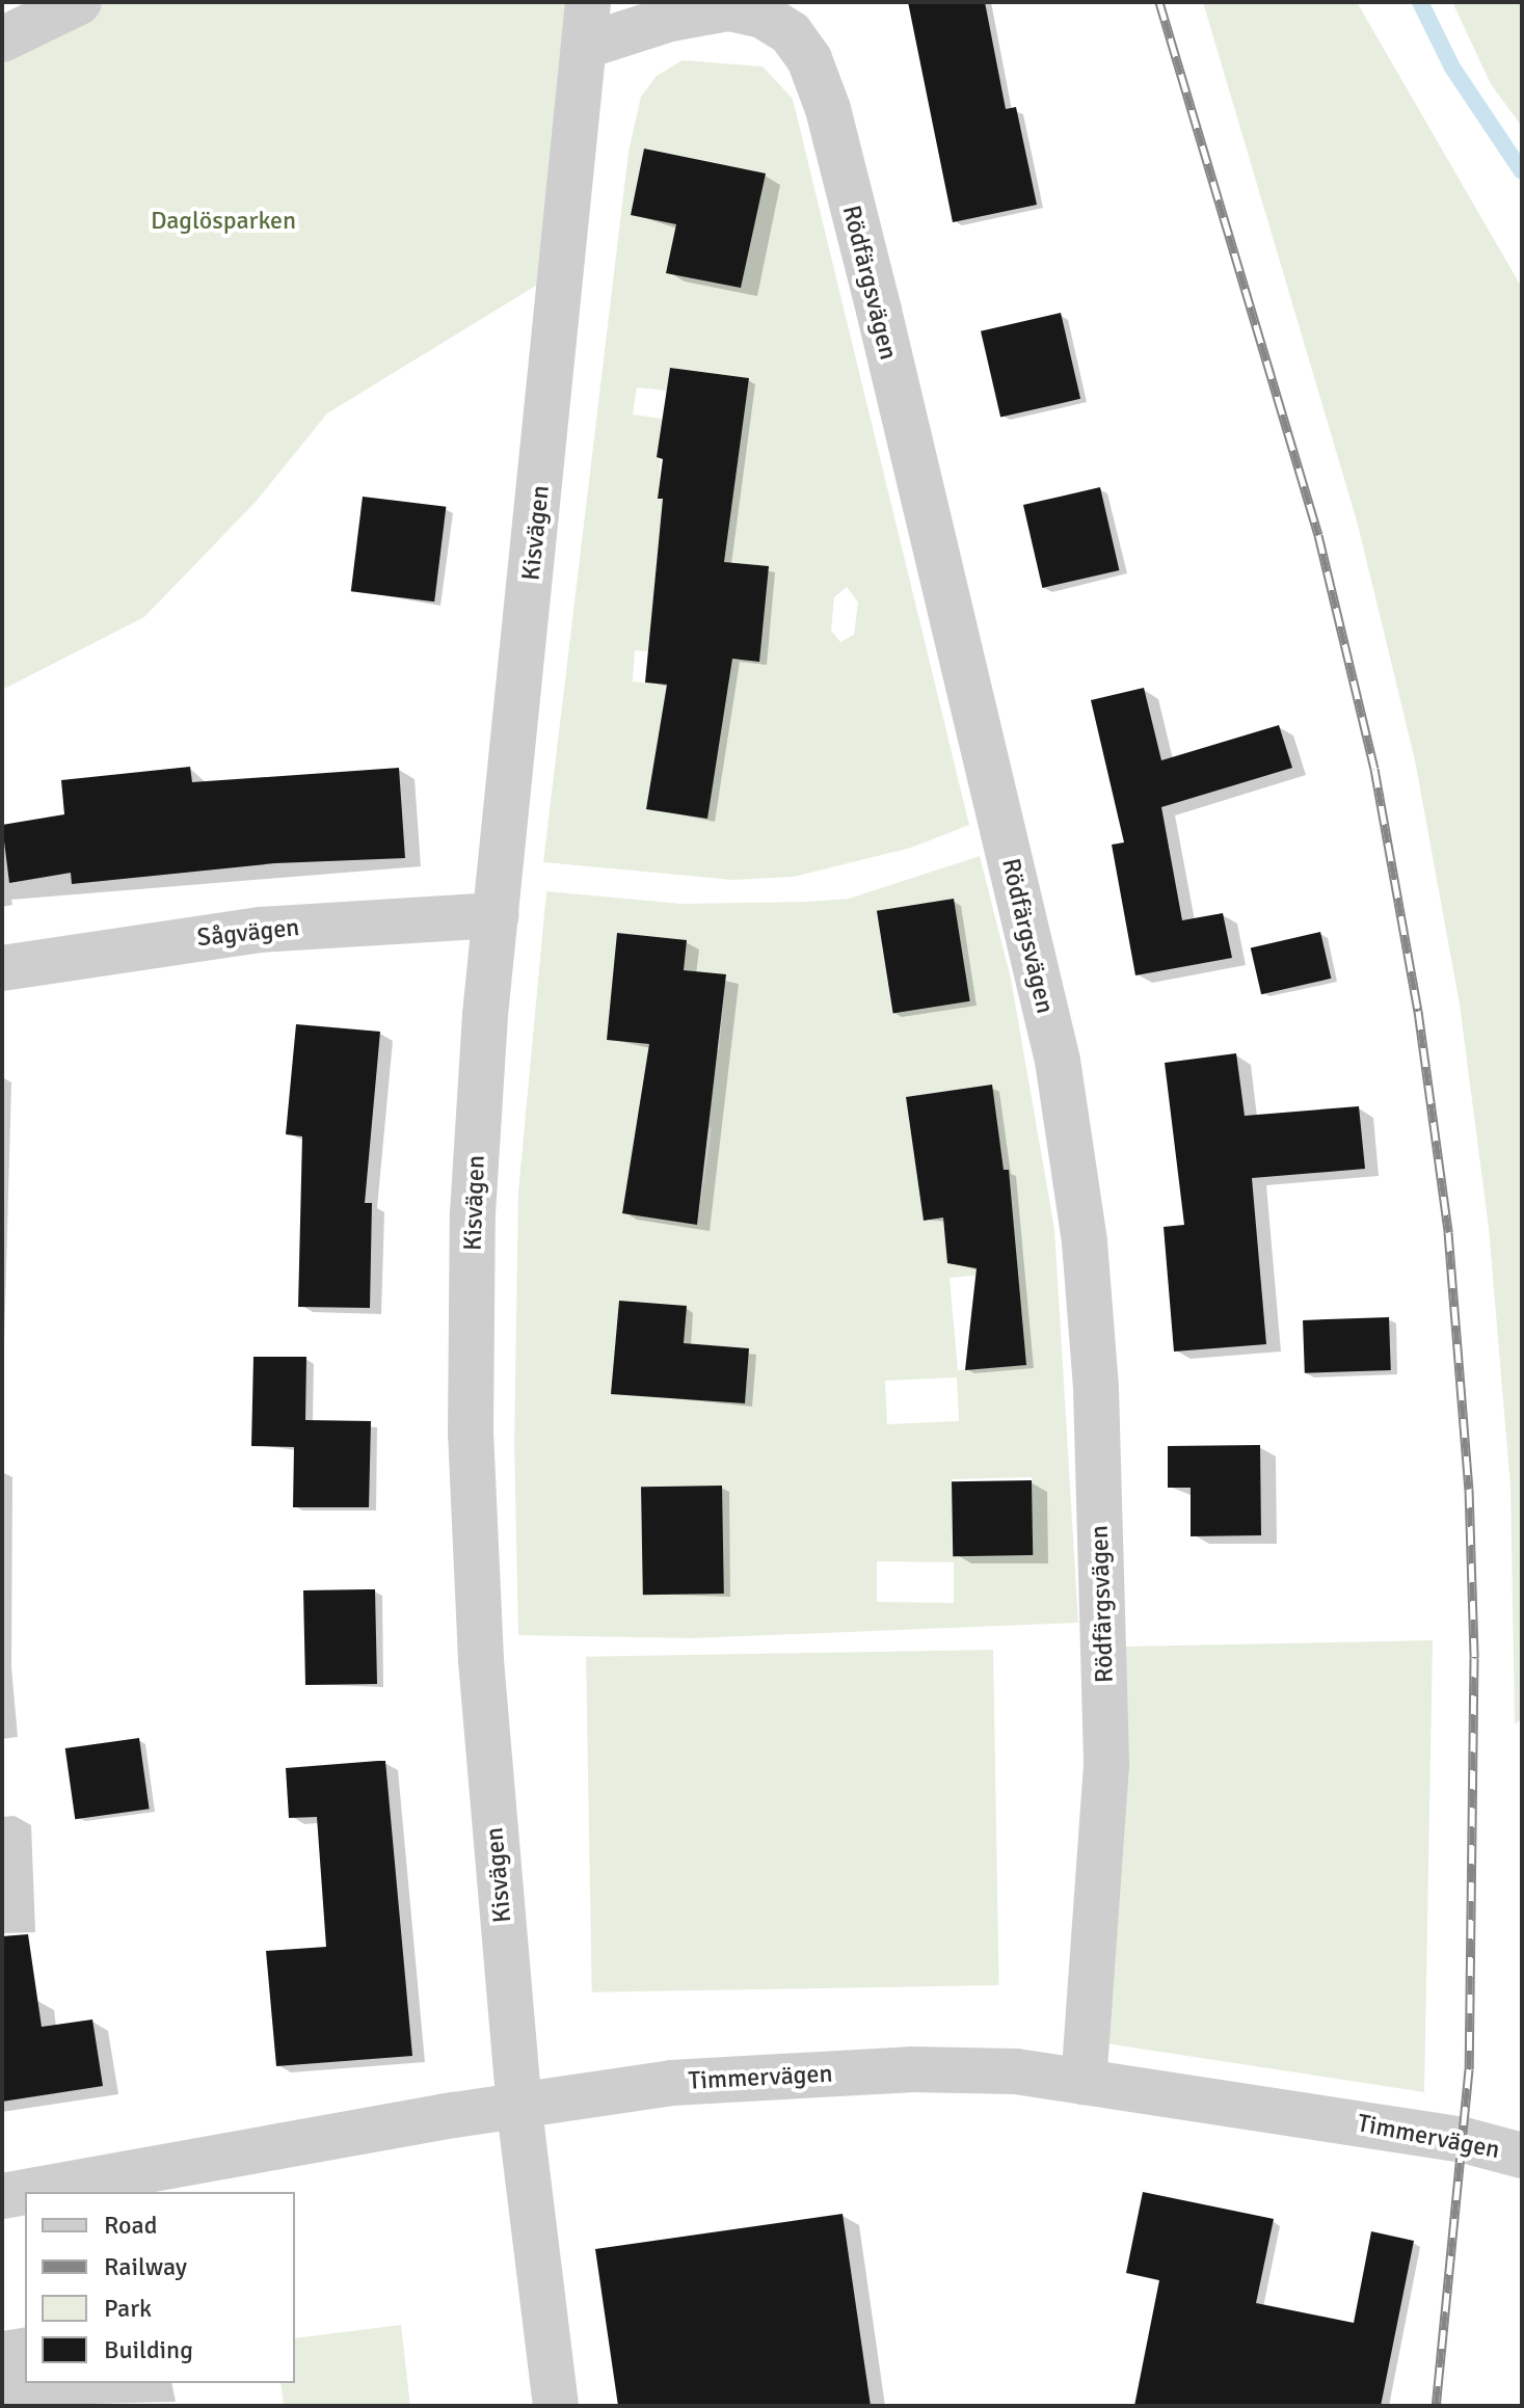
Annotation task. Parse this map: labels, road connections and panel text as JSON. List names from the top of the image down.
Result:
{
  "streets": {
    "street": [
      "Rödfärgsvägen",
      "Kisvägen",
      "Sågvägen",
      "Timmervägen"
    ]
  },
  "crossings": [
    ["Rödfärgsvägen", "Kisvägen"],
    ["Rödfärgsvägen", "Timmervägen"],
    ["Kisvägen", "Sågvägen"],
    ["Kisvägen", "Timmervägen"]
  ],
  "parks": ["Daglösparken"],
  "legend": [
    "Road",
    "Railway",
    "Park",
    "Building"
  ]
}
